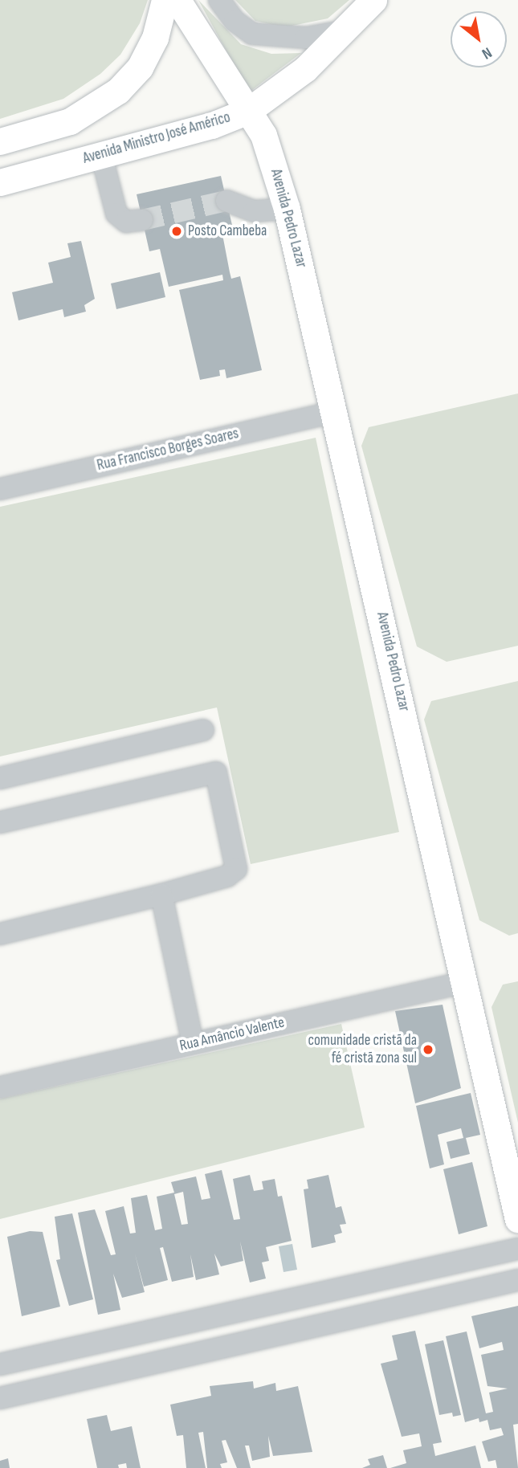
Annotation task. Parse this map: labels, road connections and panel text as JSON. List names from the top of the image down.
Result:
{
  "streets": {
    "main road": ["Avenida Ministro José Américo", "Avenida Pedro Lazar"],
    "street": ["Rua Francisco Borges Soares", "Rua Amâncio Valente"]
  },
  "crossings": [
    ["Avenida Ministro José Américo", "Avenida Pedro Lazar"],
    ["Avenida Pedro Lazar", "Rua Francisco Borges Soares"],
    ["Avenida Pedro Lazar", "Rua Amâncio Valente"]
  ],
  "places": ["Posto Cambeba", "comunidade cristã da fé cristã zona sul"],
  "north": "bottom right"
}
